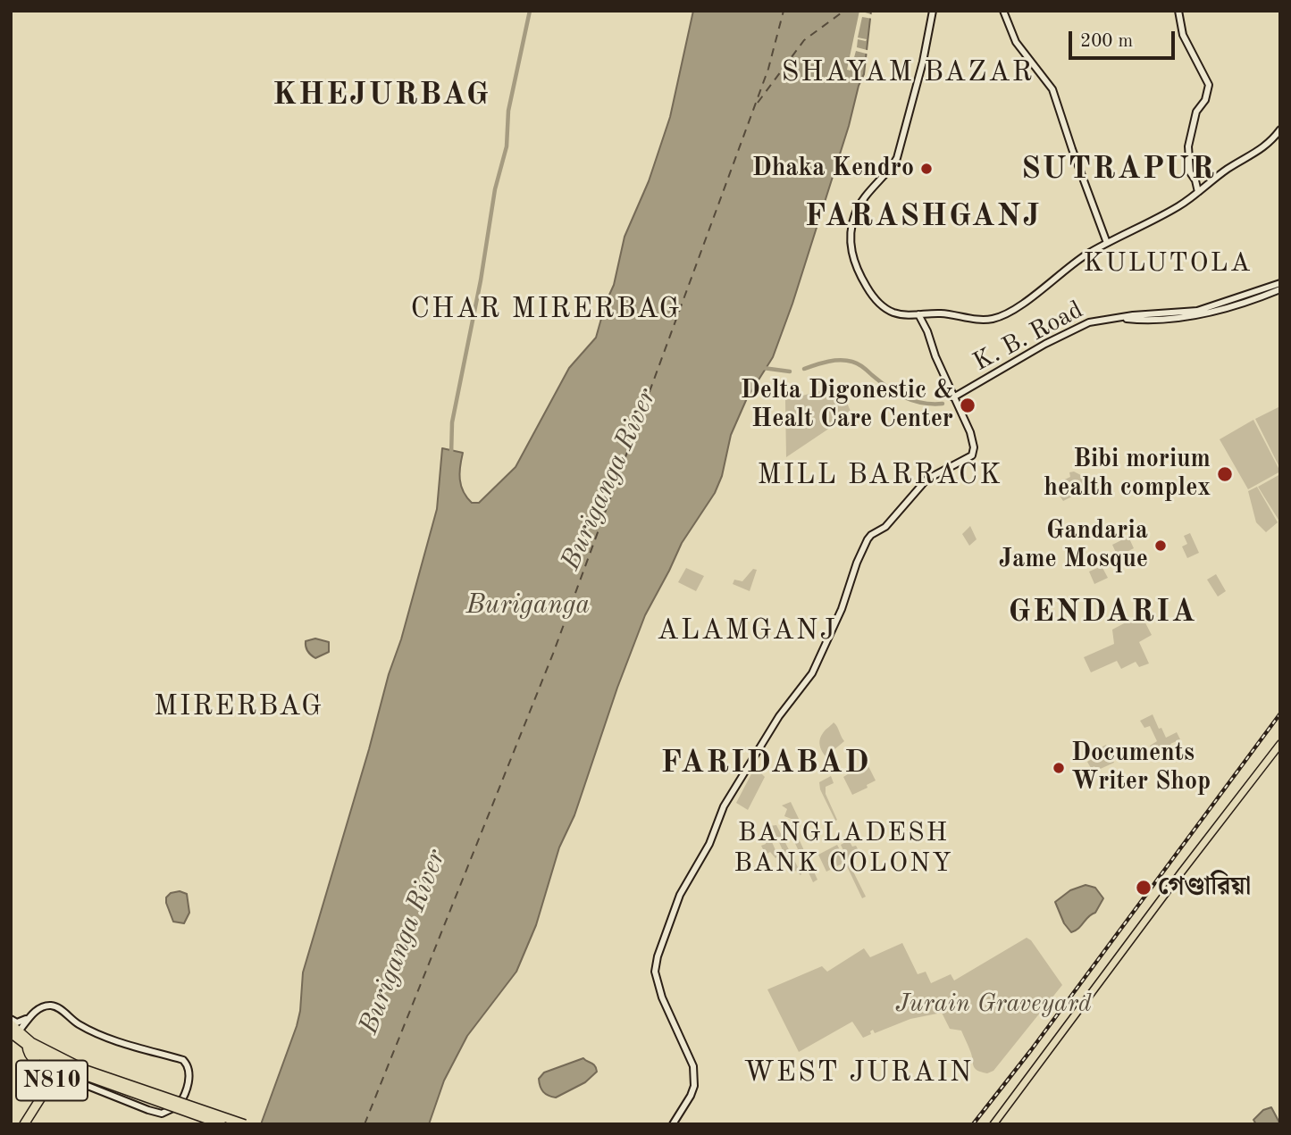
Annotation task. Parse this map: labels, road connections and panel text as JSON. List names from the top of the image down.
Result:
{
  "streets": {
    "highway": ["N810"],
    "main road": ["K. B. Road"]
  },
  "districts": [
    "SHAYAM BAZAR",
    "KHEJURBAG",
    "SUTRAPUR",
    "FARASHGANJ",
    "KULUTOLA",
    "CHAR MIRERBAG",
    "MILL BARRACK",
    "GENDARIA",
    "ALAMGANJ",
    "MIRERBAG",
    "FARIDABAD",
    "BANGLADESH BANK COLONY",
    "WEST JURAIN"
  ],
  "water": ["Buriganga River", "Buriganga"],
  "parks": ["Jurain Graveyard"],
  "places": [
    "Dhaka Kendro",
    "Delta Digonestic & Healt Care Center",
    "Bibi morium health complex",
    "Gandaria Jame Mosque",
    "Documents Writer Shop",
    "গেণ্ডারিয়া"
  ],
  "scale_bar": "200 m"
}
